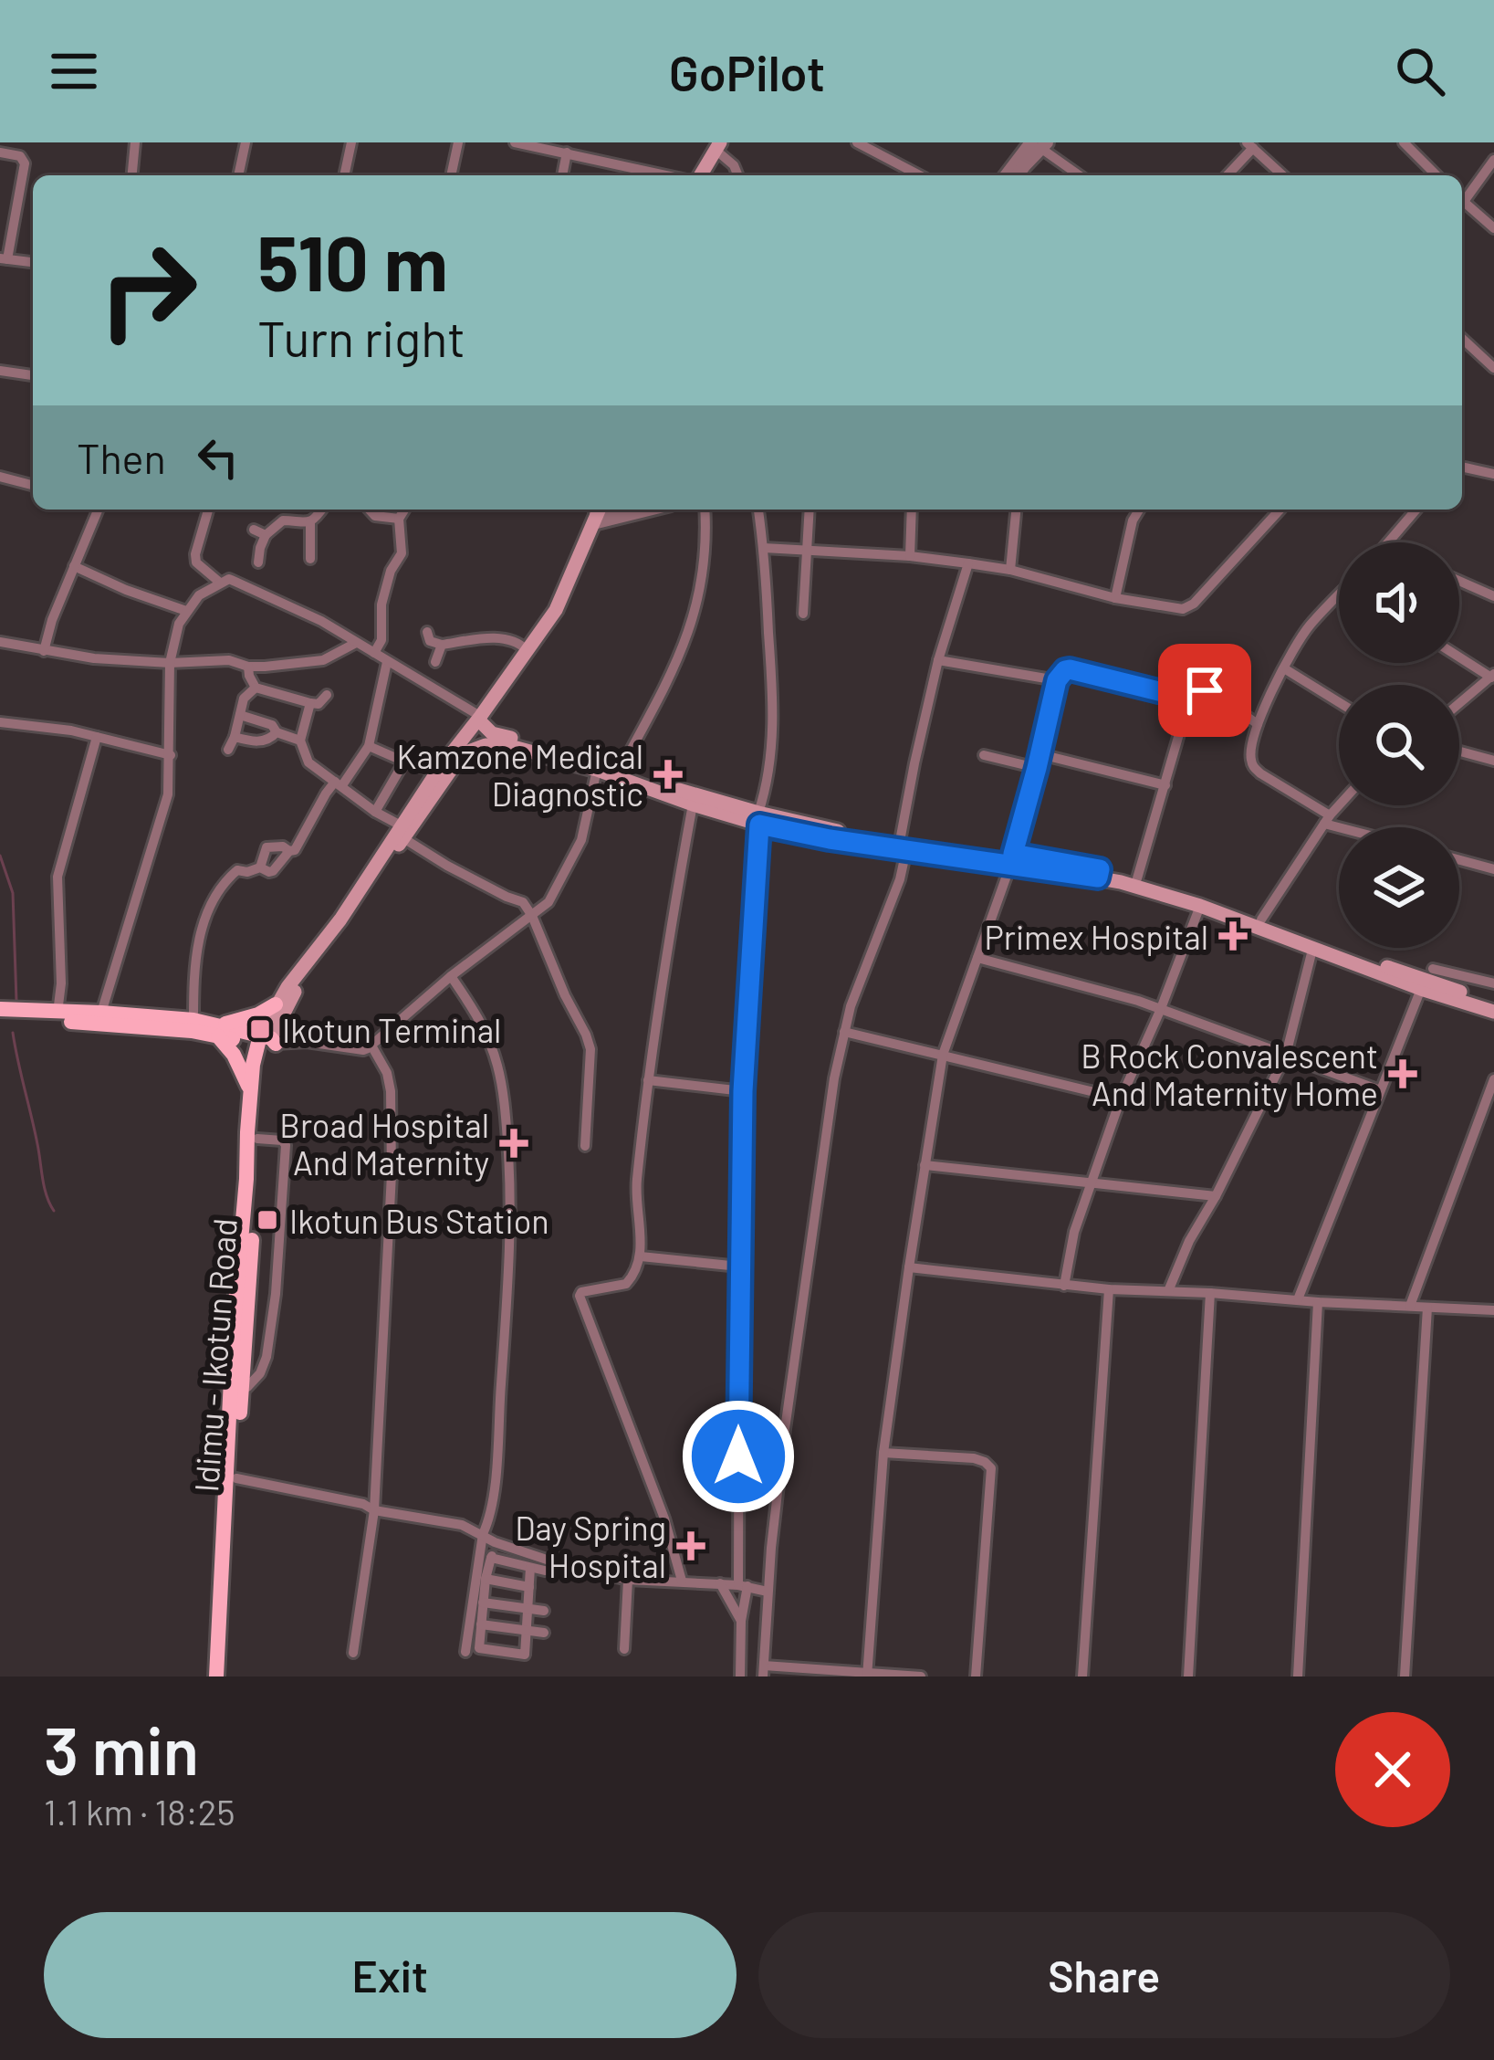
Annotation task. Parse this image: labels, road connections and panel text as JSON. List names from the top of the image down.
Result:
{
  "streets": {
    "main road": ["Idimu - Ikotun Road"]
  },
  "places": {
    "health": [
      "Kamzone Medical Diagnostic",
      "Primex Hospital",
      "B Rock Convalescent And Maternity Home",
      "Broad Hospital And Maternity",
      "Day Spring Hospital"
    ],
    "transit": ["Ikotun Terminal", "Ikotun Bus Station"]
  },
  "page": {
    "header": "GoPilot",
    "turn": ["510 m", "Turn right"],
    "then": "Then",
    "heading": ["3 min", "1.1 km · 18:25"],
    "buttons": ["Exit", "Share"]
  }
}
